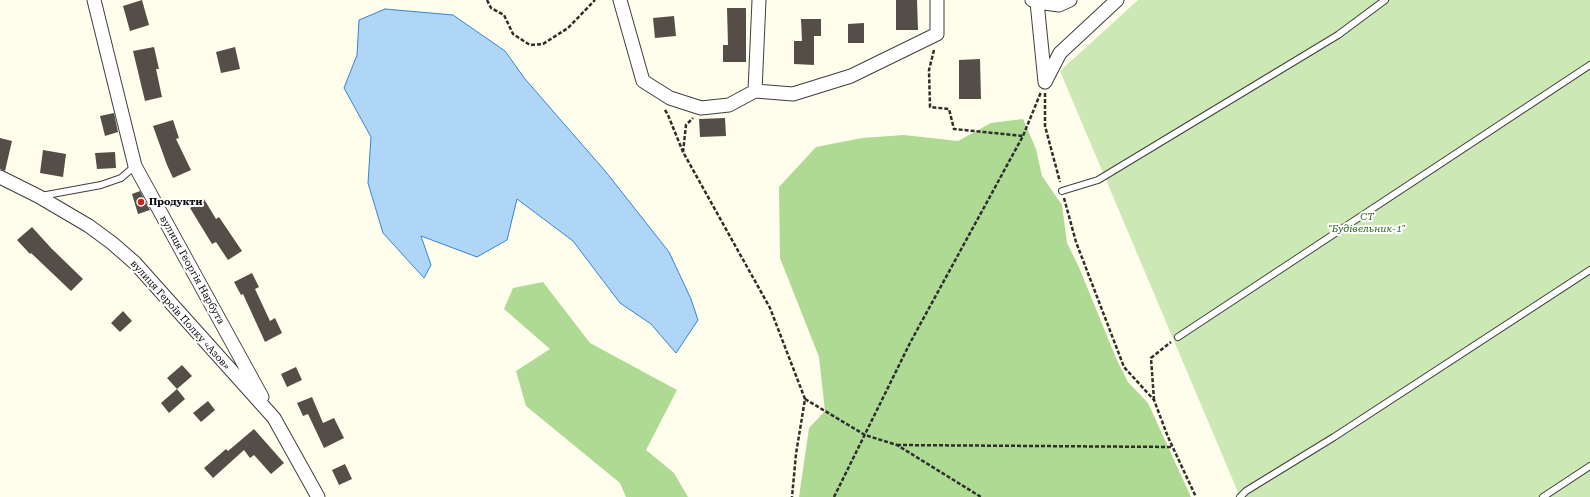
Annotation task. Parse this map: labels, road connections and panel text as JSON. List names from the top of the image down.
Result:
{
  "streets": {
    "street": ["вулиця Георгія Нарбута", "вулиця Героїв Полку «Азов»"]
  },
  "crossings": [
    ["вулиця Георгія Нарбута", "вулиця Героїв Полку «Азов»"]
  ],
  "parks": ["СТ \"Будівельник-1\""],
  "places": ["Продукти"]
}
